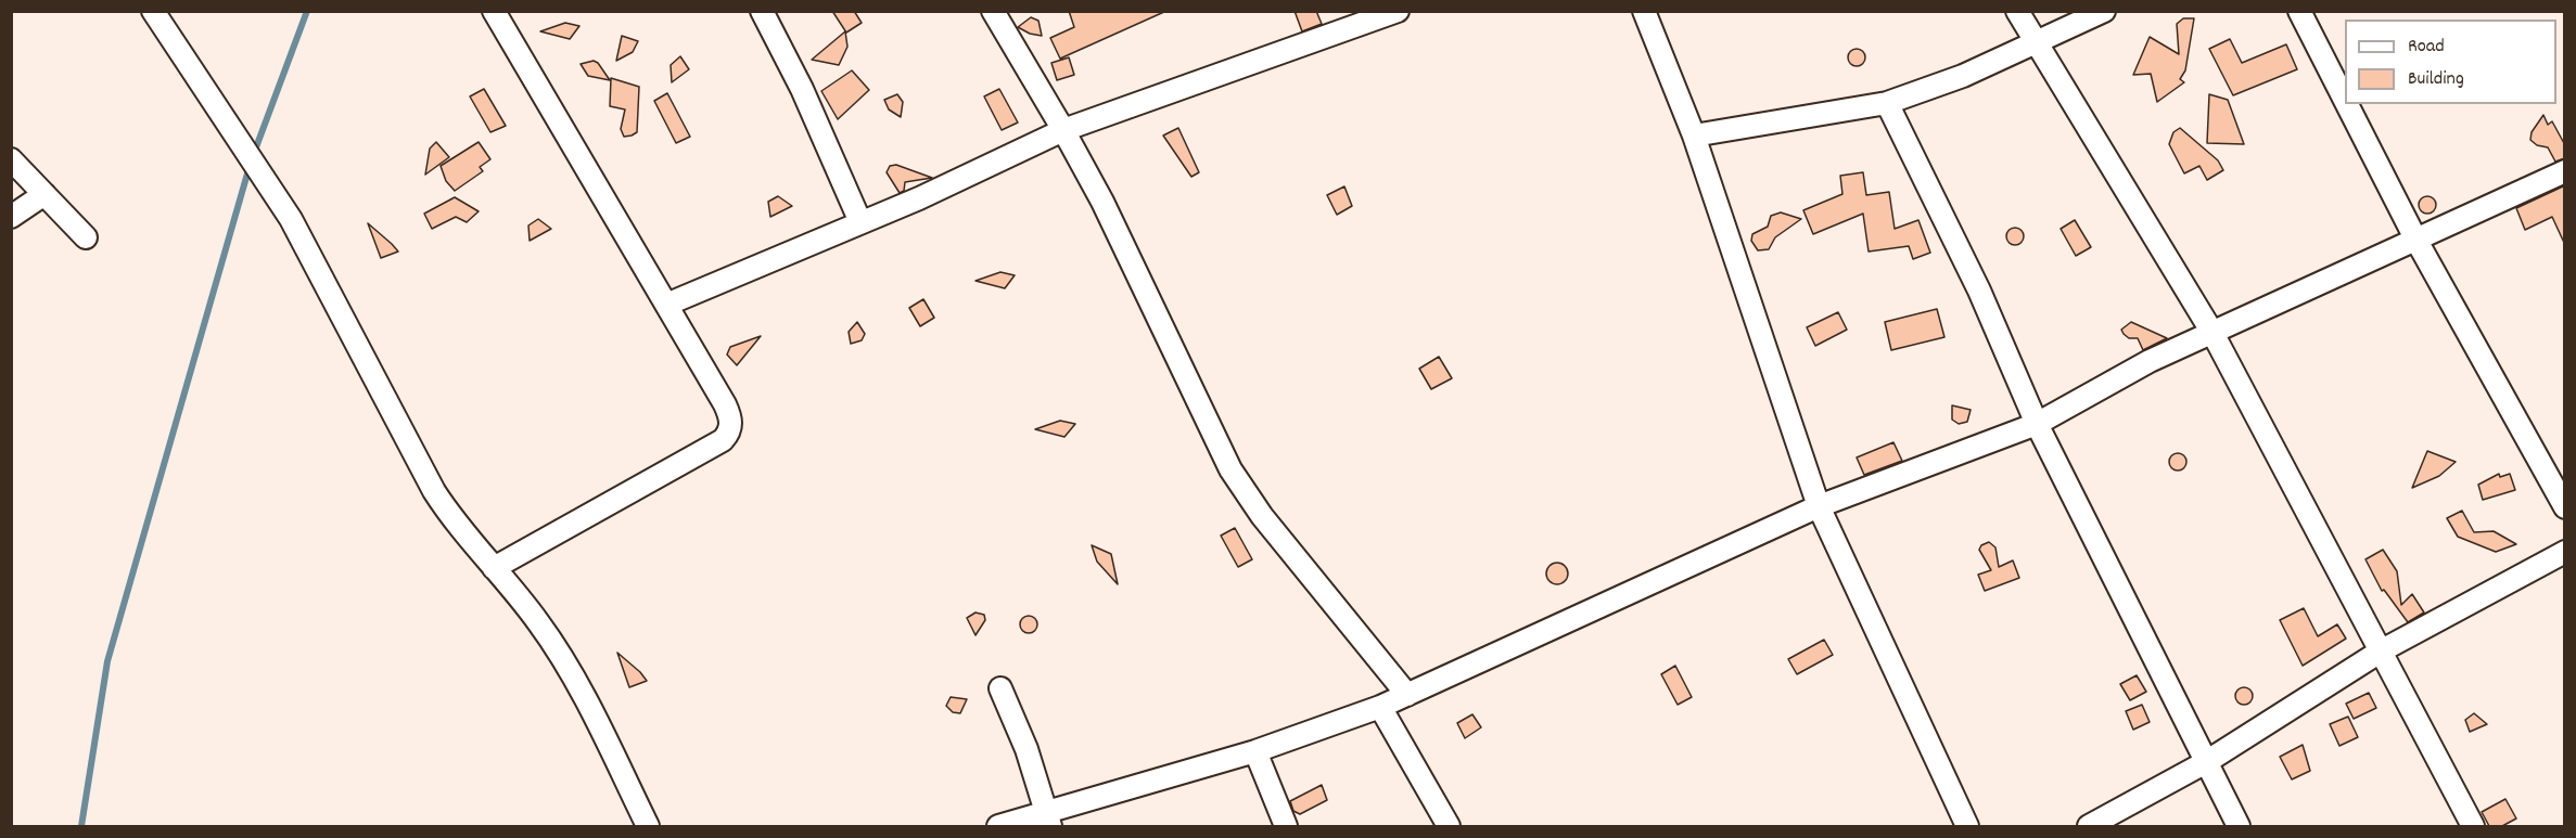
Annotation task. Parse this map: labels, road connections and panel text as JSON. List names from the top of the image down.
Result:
{
  "legend": ["Road", "Building"]
}
